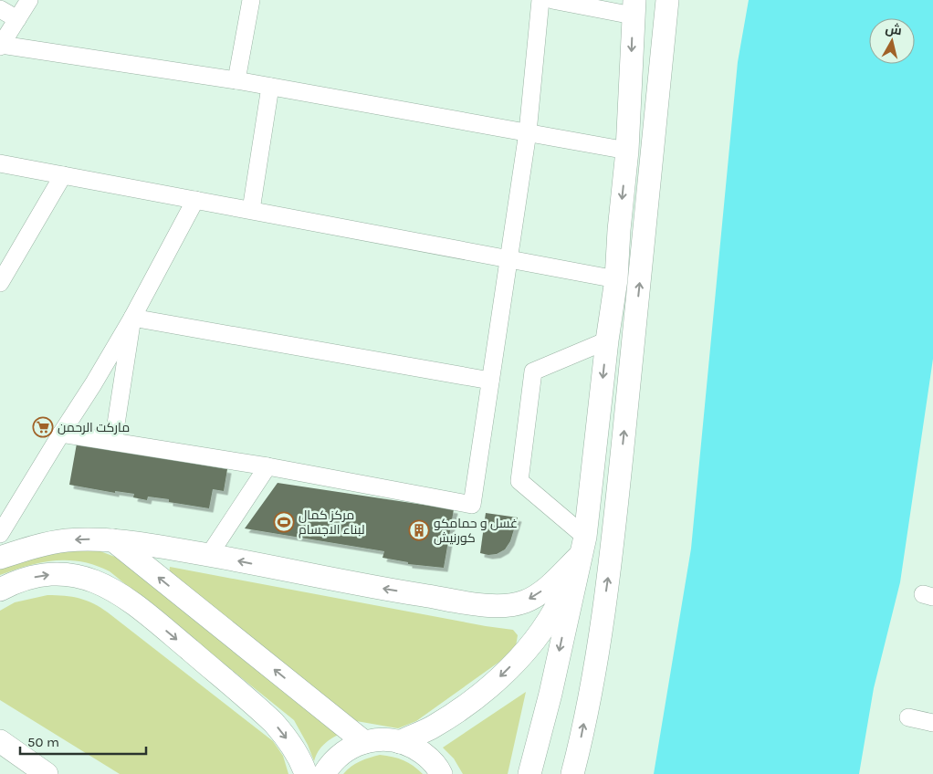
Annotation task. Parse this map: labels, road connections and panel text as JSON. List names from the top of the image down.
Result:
{
  "places": {
    "supermarket": ["ماركت الرحمن"],
    "sports": ["مركز كمال لبناء الاجسام"],
    "building": ["غسل و حمامكو كورنيش"]
  },
  "scale_bar": "50 m",
  "north": "top"
}
